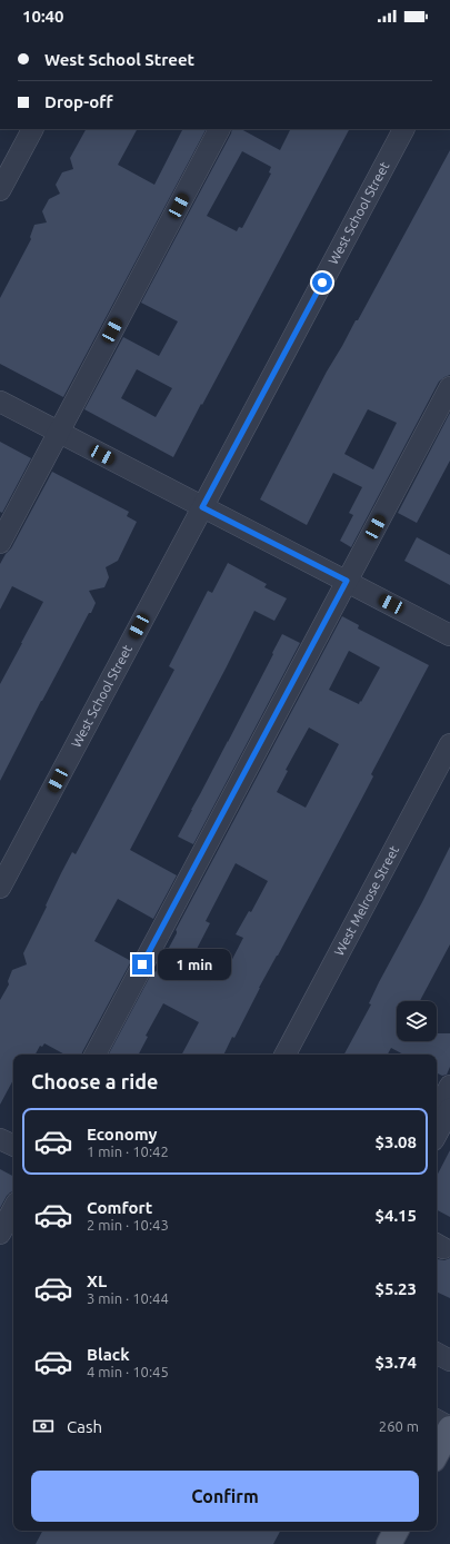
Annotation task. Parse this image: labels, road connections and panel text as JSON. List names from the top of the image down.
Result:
{
  "streets": {
    "street": ["West School Street", "West Melrose Street"]
  },
  "page": {
    "status": "10:40",
    "banner": ["West School Street", "Drop-off"],
    "bubble": "1 min",
    "heading": "Choose a ride",
    "list": [
      {
        "name": "Economy",
        "note": "1 min · 10:42",
        "value": "$3.08"
      },
      {
        "name": "Comfort",
        "note": "2 min · 10:43",
        "value": "$4.15"
      },
      {
        "name": "XL",
        "note": "3 min · 10:44",
        "value": "$5.23"
      },
      {
        "name": "Black",
        "note": "4 min · 10:45",
        "value": "$3.74"
      }
    ],
    "pay": ["Cash", "260 m"],
    "buttons": "Confirm"
  }
}
